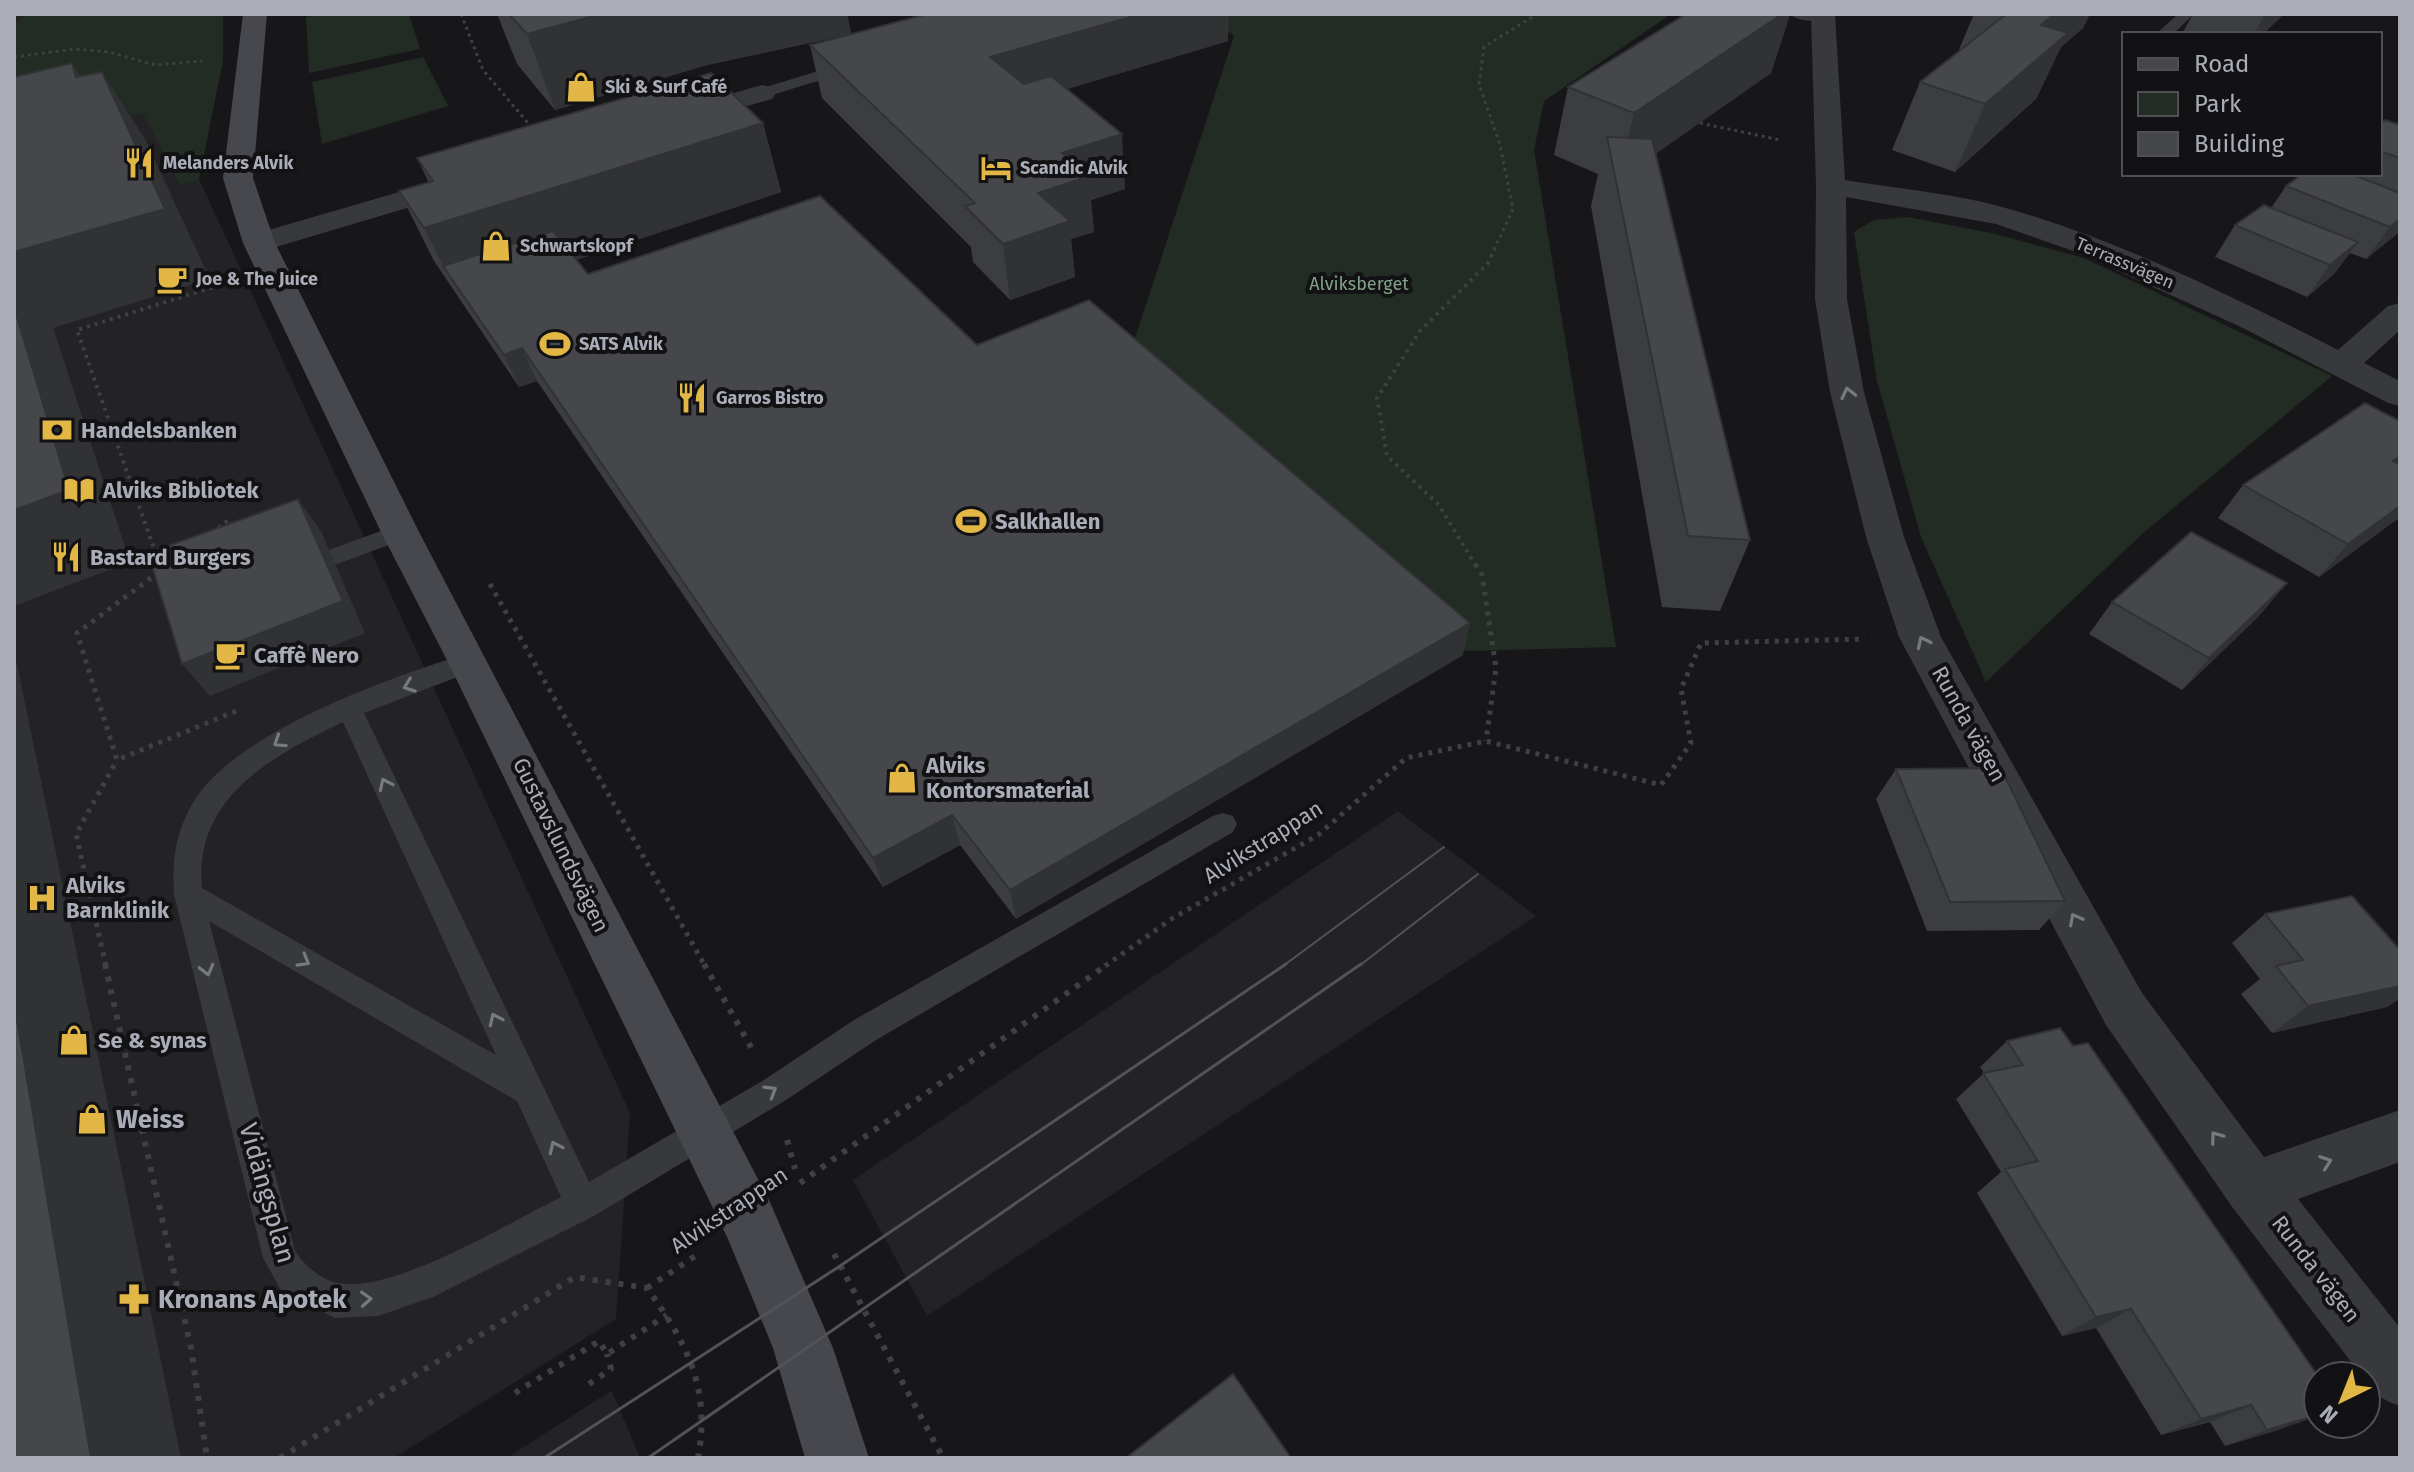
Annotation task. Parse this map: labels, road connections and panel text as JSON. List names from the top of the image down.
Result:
{
  "streets": {
    "street": ["Terrassvägen", "Runda vägen", "Gustavslundsvägen"],
    "lane": ["Vidängsplan"],
    "path": ["Alvikstrappan"]
  },
  "crossings": [
    ["Terrassvägen", "Runda vägen"],
    ["Runda vägen", "Alvikstrappan"],
    ["Alvikstrappan", "Gustavslundsvägen"],
    ["Alvikstrappan", "Vidängsplan"],
    ["Gustavslundsvägen", "Vidängsplan"]
  ],
  "one_way": ["Runda vägen"],
  "parks": ["Alviksberget"],
  "places": {
    "shop": [
      "Ski & Surf Café",
      "Schwartskopf",
      "Alviks Kontorsmaterial",
      "Se & synas",
      "Weiss"
    ],
    "restaurant": ["Melanders Alvik", "Garros Bistro", "Bastard Burgers"],
    "hotel": ["Scandic Alvik"],
    "cafe": ["Joe & The Juice", "Caffè Nero"],
    "sports": ["SATS Alvik", "Salkhallen"],
    "bank": ["Handelsbanken"],
    "library": ["Alviks Bibliotek"],
    "hospital": ["Alviks Barnklinik"],
    "pharmacy": ["Kronans Apotek"]
  },
  "legend": ["Road", "Park", "Building"],
  "north": "bottom left"
}
